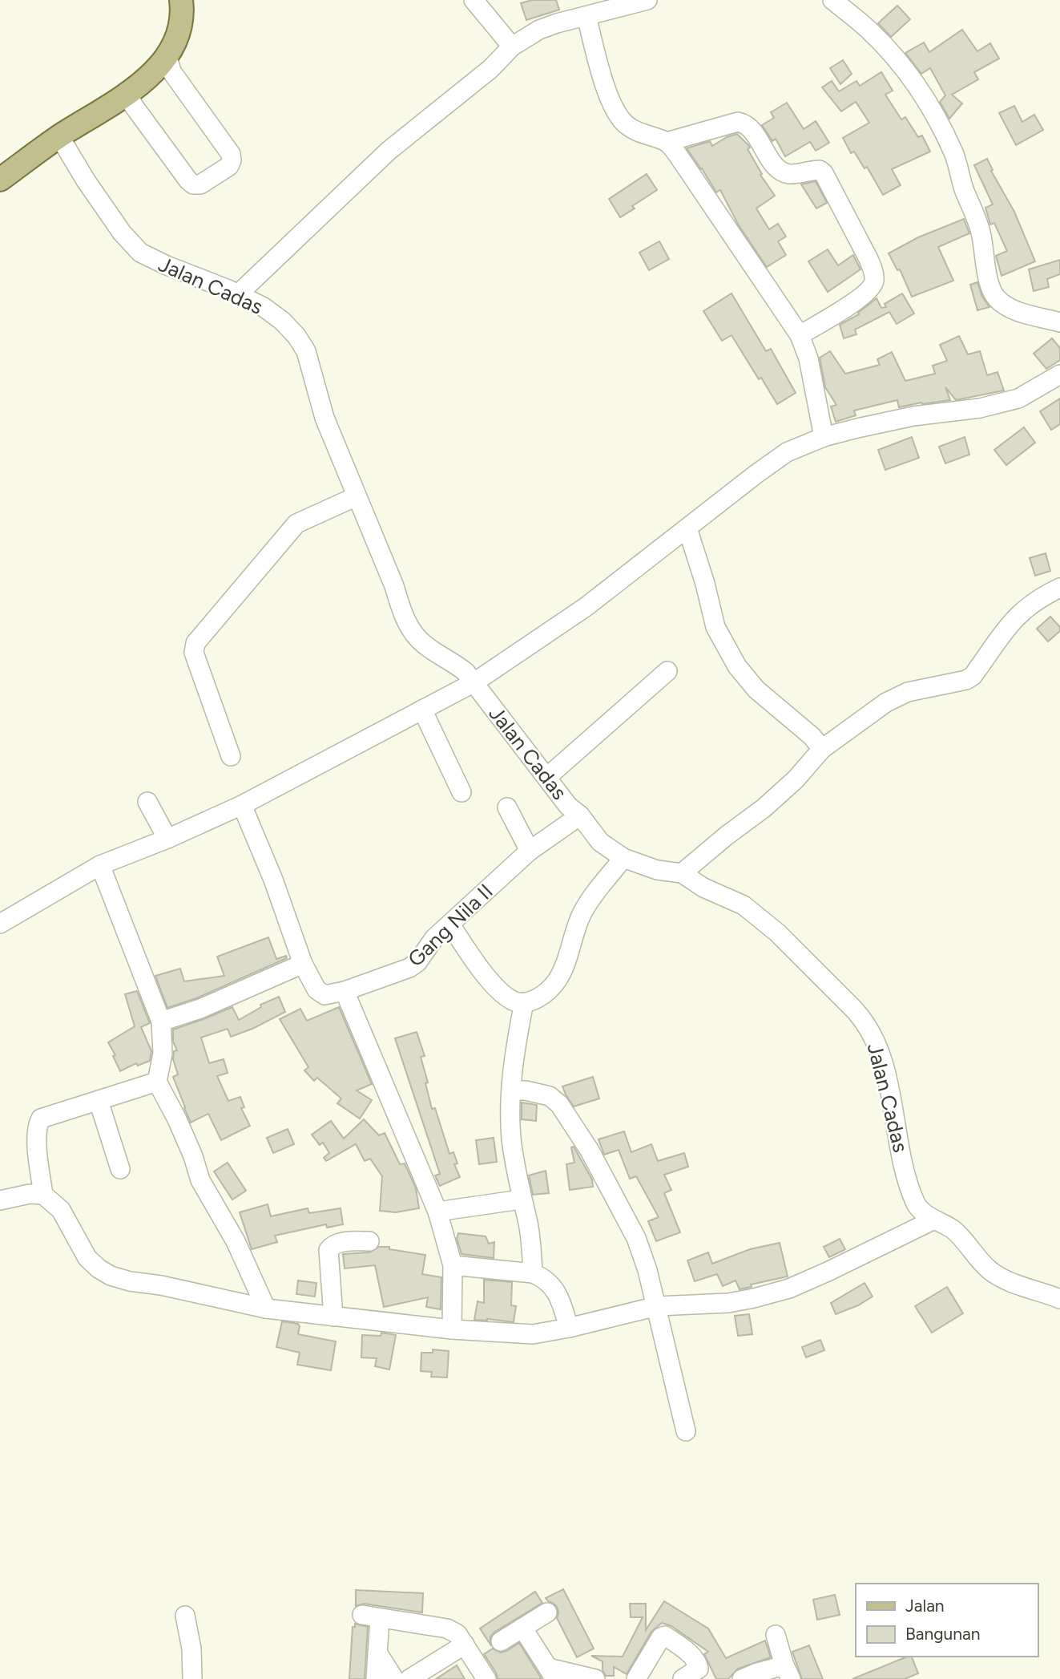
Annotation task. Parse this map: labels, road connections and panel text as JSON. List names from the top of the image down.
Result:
{
  "streets": {
    "street": ["Jalan Cadas", "Gang Nila II"]
  },
  "crossings": [
    ["Jalan Cadas", "Gang Nila II"]
  ],
  "legend": ["Jalan", "Bangunan"]
}
